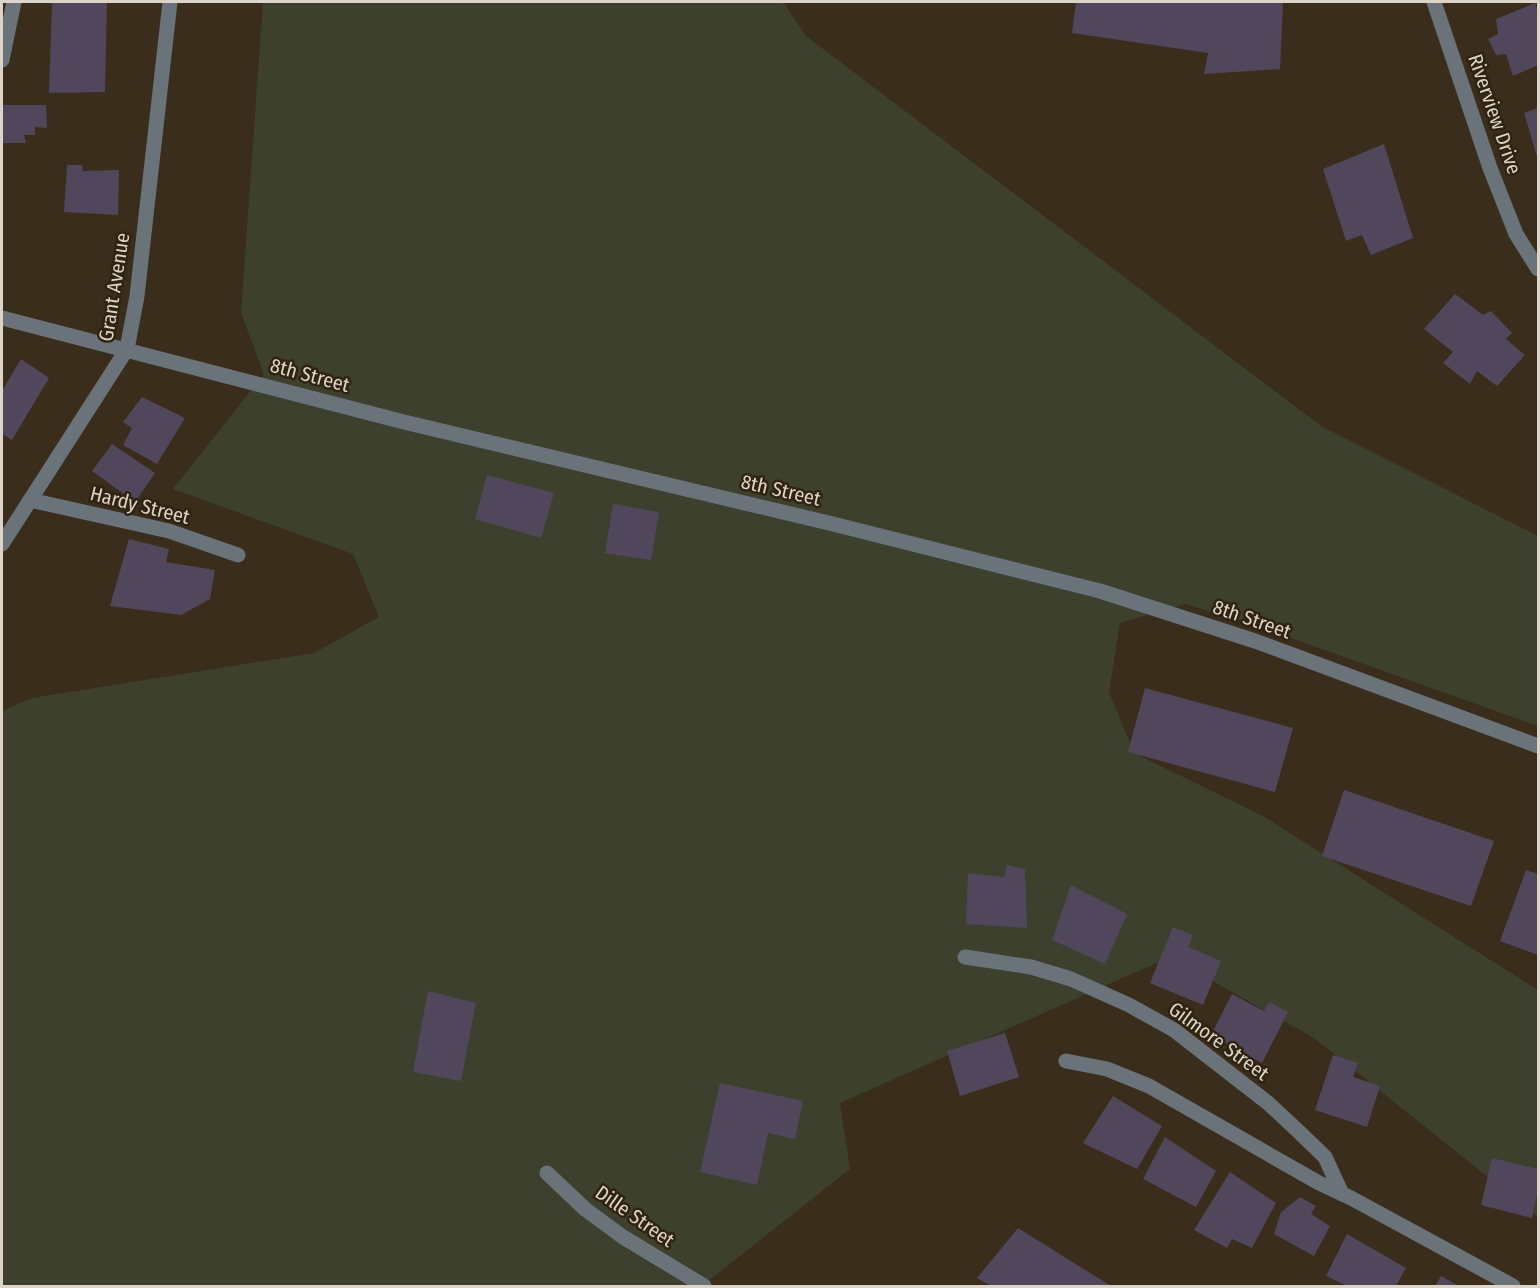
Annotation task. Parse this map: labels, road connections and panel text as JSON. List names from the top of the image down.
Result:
{
  "streets": {
    "street": [
      "Riverview Drive",
      "Grant Avenue",
      "8th Street",
      "Hardy Street",
      "Gilmore Street",
      "Dille Street"
    ]
  },
  "crossings": [
    ["Grant Avenue", "8th Street"],
    ["Grant Avenue", "Hardy Street"]
  ]
}
